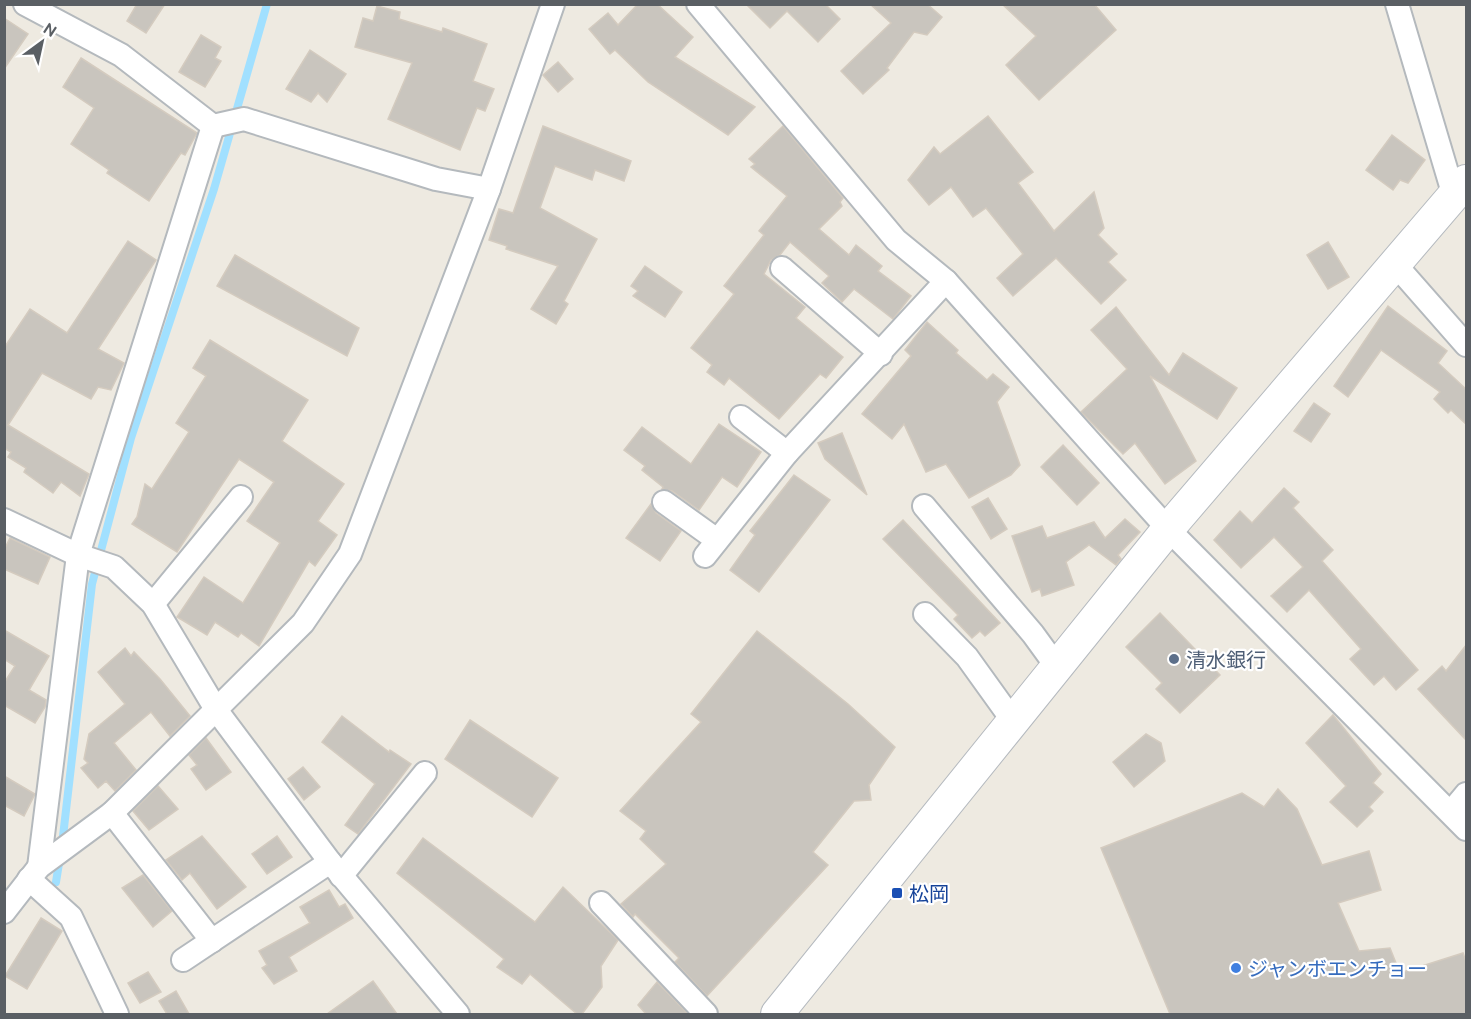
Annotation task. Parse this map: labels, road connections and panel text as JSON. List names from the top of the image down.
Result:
{
  "places": {
    "other": ["清水銀行", "ジャンボエンチョー"],
    "transit": ["松岡"]
  },
  "north": "top right"
}
